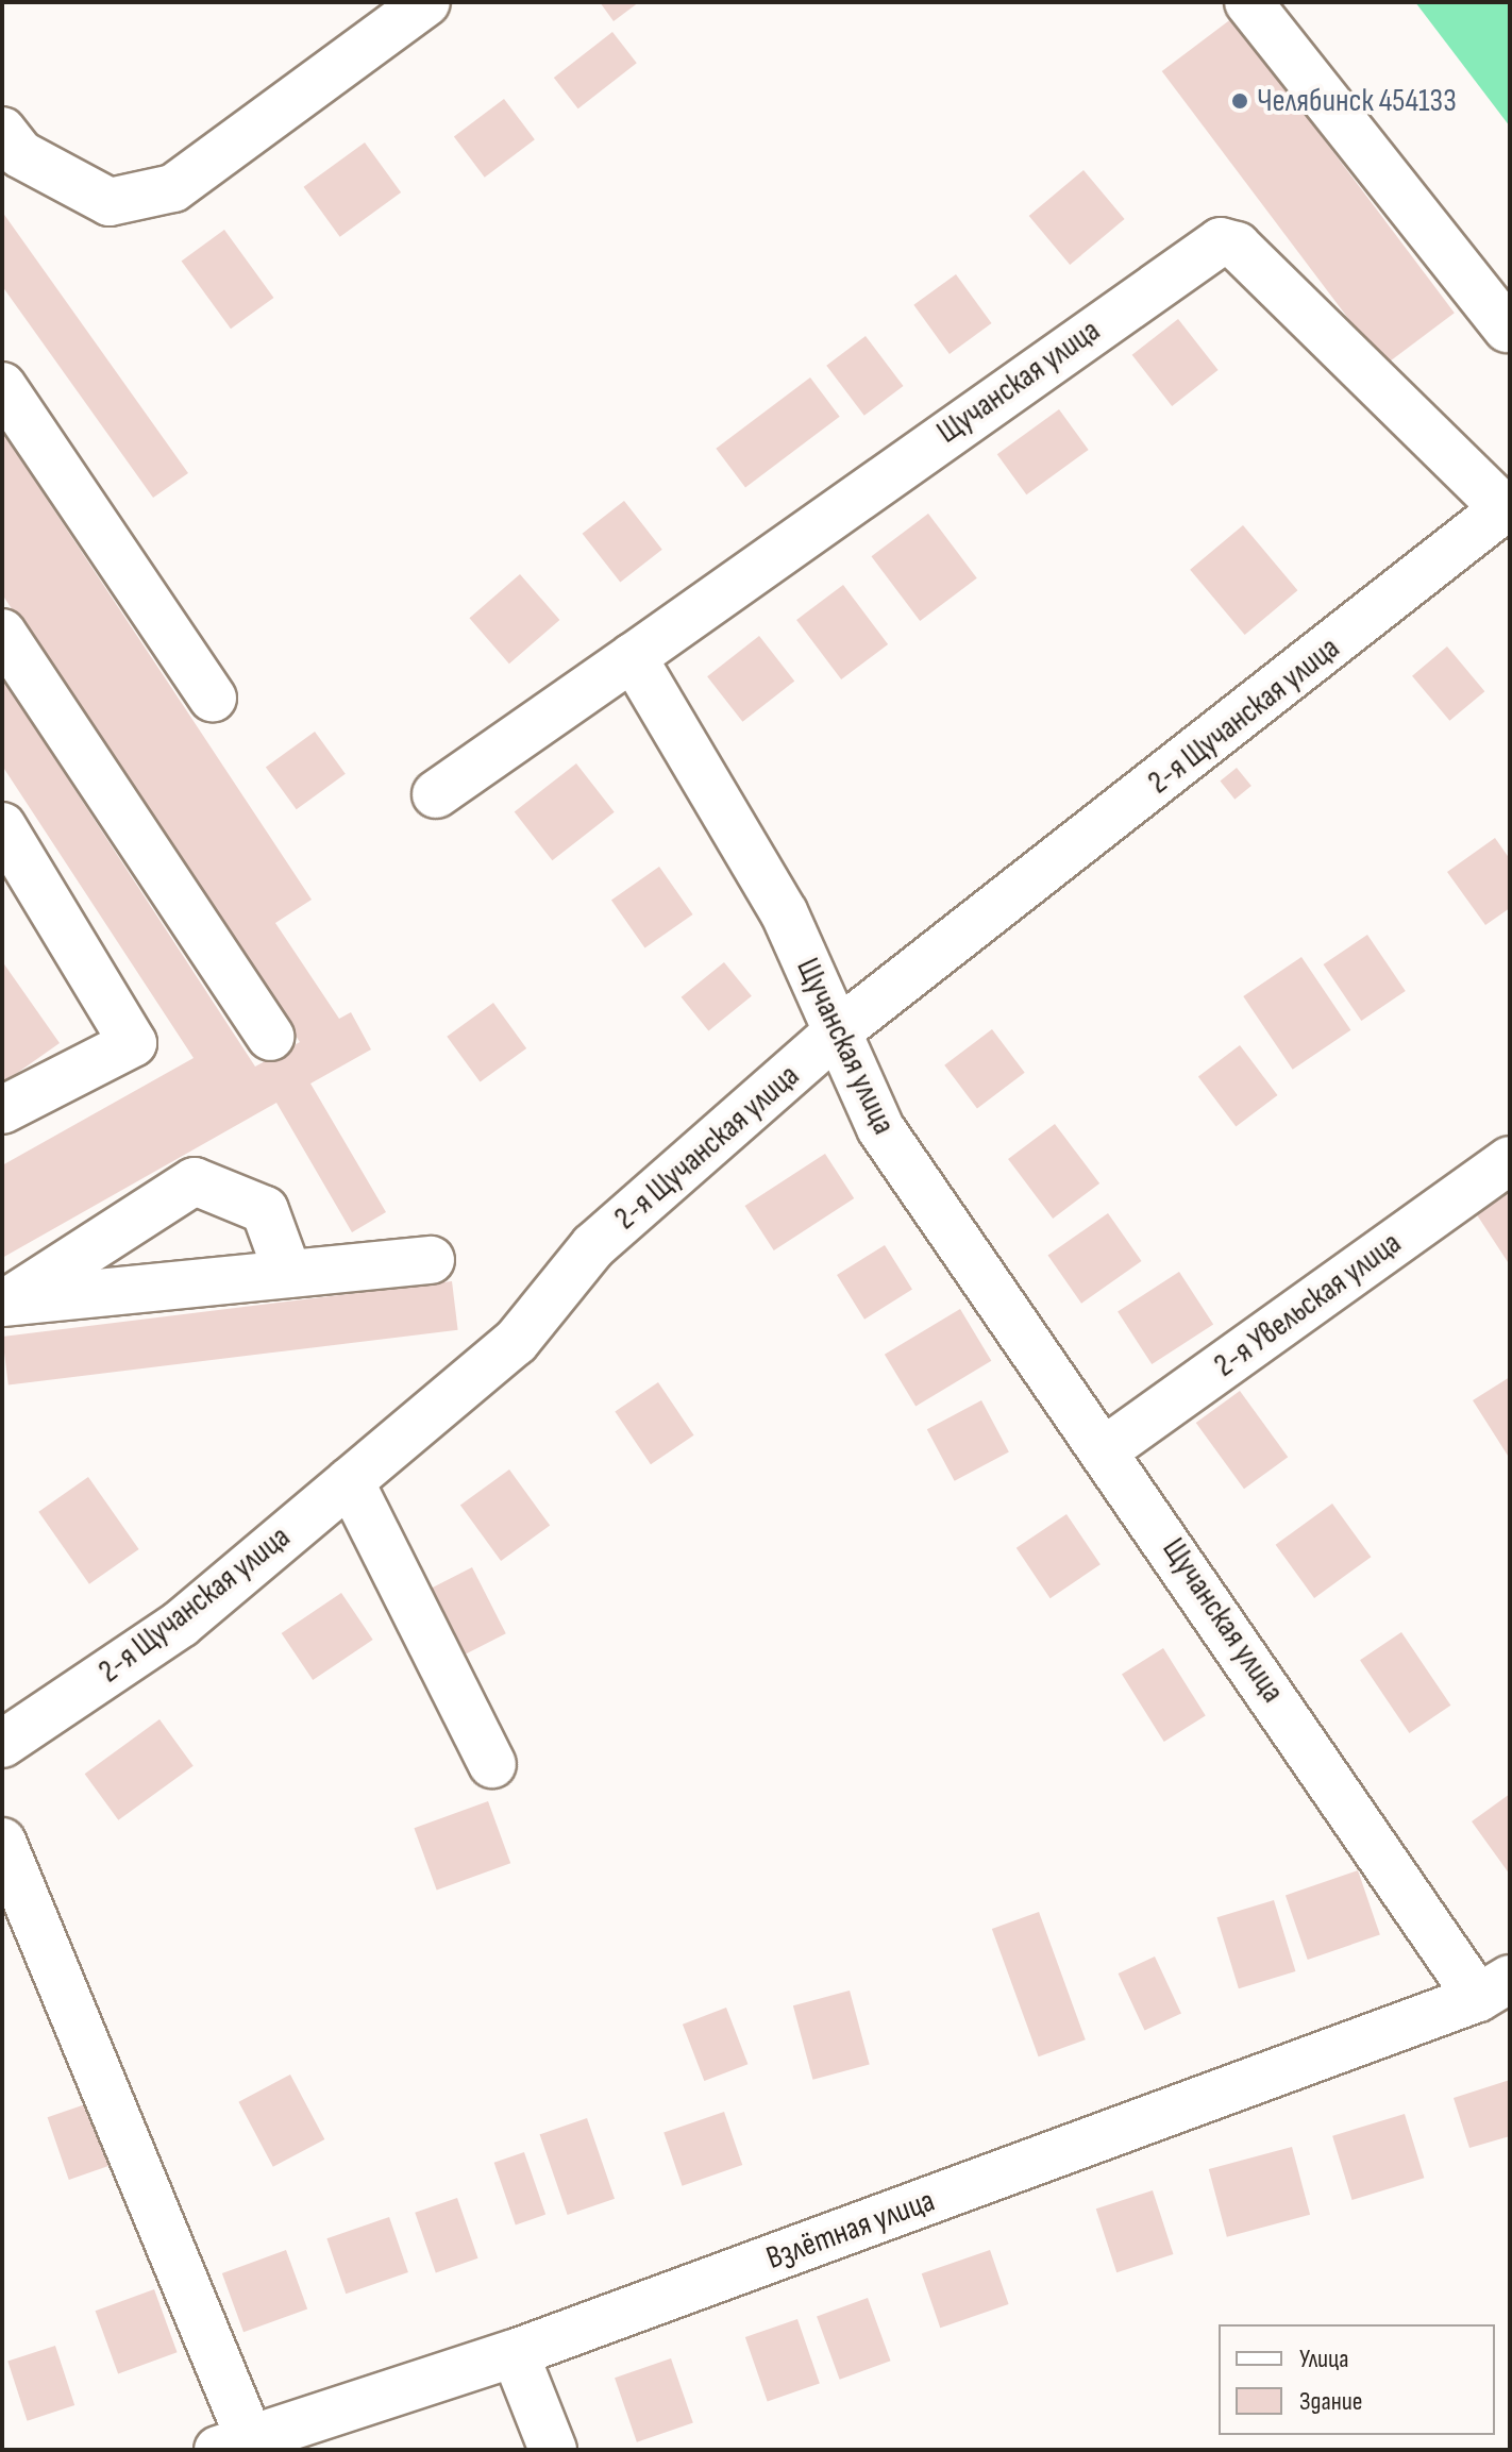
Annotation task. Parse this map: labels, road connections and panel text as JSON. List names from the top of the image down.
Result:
{
  "streets": {
    "street": [
      "Щучанская улица",
      "2-я Щучанская улица",
      "2-я Увельская улица",
      "Взлётная улица"
    ]
  },
  "crossings": [
    ["Щучанская улица", "2-я Щучанская улица"],
    ["Щучанская улица", "2-я Увельская улица"],
    ["Щучанская улица", "Взлётная улица"]
  ],
  "places": ["Челябинск 454133"],
  "legend": ["Улица", "Здание"]
}
